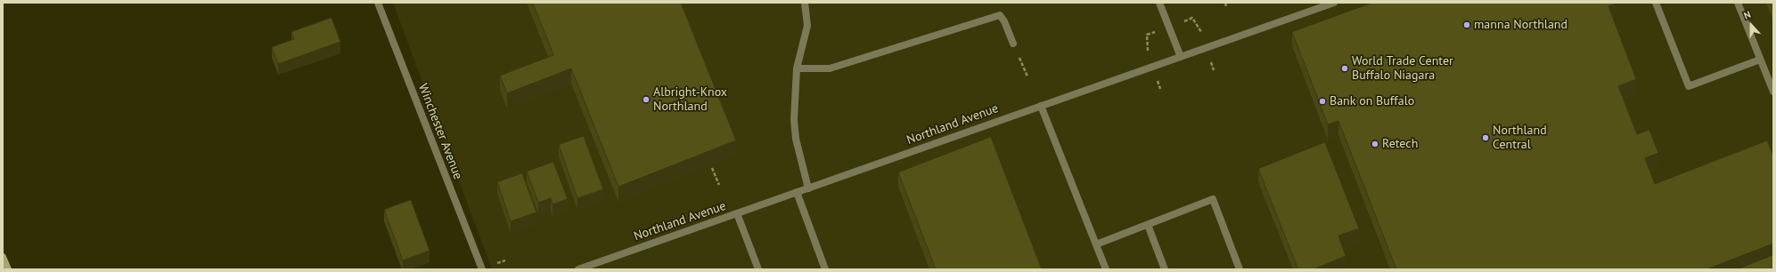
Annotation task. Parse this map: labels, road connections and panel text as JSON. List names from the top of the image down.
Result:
{
  "streets": {
    "street": ["Northland Avenue", "Winchester Avenue"]
  },
  "places": [
    "manna Northland",
    "World Trade Center Buffalo Niagara",
    "Albright-Knox Northland",
    "Bank on Buffalo",
    "Northland Central",
    "Retech"
  ],
  "north": "top"
}
